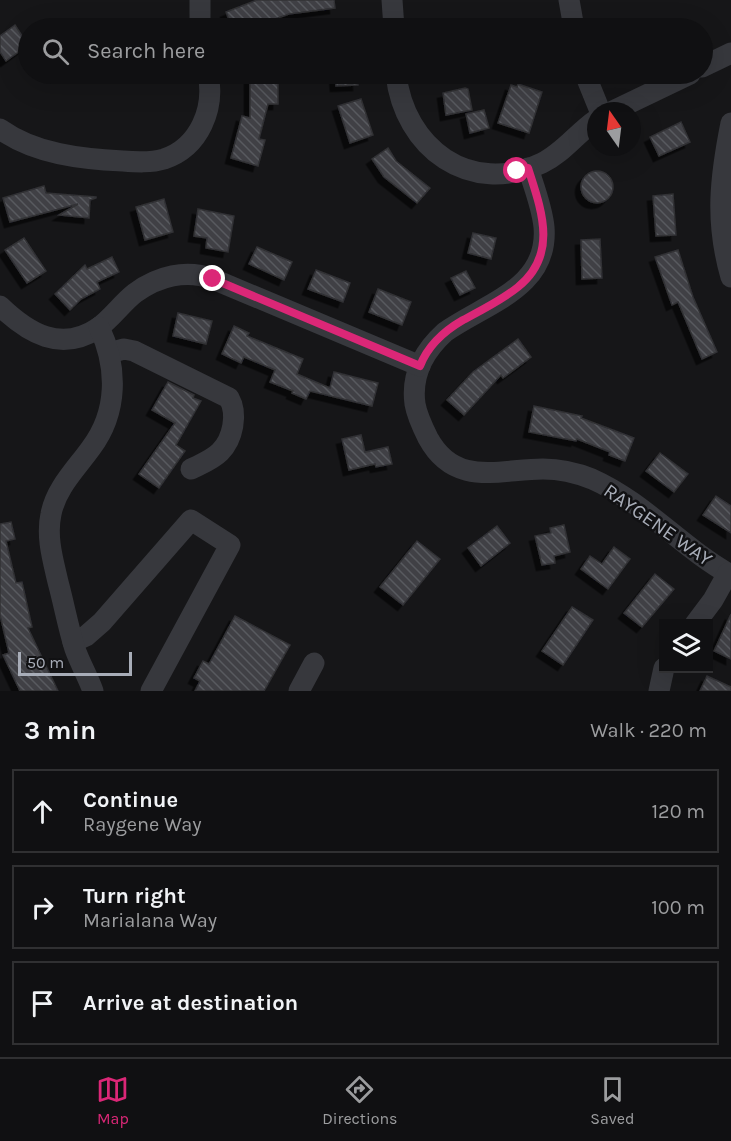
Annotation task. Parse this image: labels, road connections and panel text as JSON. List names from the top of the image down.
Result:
{
  "streets": {
    "street": ["RAYGENE WAY"]
  },
  "scale_bar": "50 m",
  "north": "top",
  "page": {
    "search": "Search here",
    "scale": "50 m",
    "heading": ["3 min", "Walk · 220 m"],
    "list": [
      ["Continue", "Raygene Way", "120 m"],
      ["Turn right", "Marialana Way", "100 m"],
      "Arrive at destination"
    ],
    "nav": ["Map", "Directions", "Saved"]
  }
}
